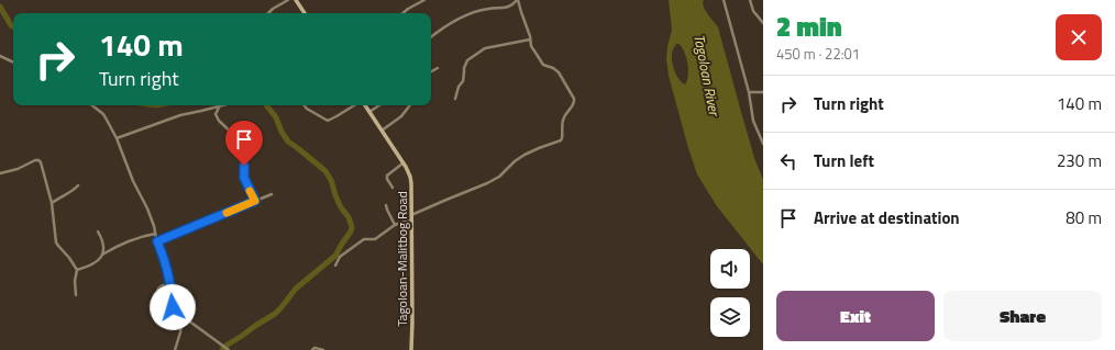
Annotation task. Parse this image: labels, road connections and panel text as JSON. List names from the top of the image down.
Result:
{
  "streets": {
    "main road": ["Tagoloan-Malitbog Road"]
  },
  "water": ["Tagoloan River"],
  "page": {
    "heading": ["2 min", "450 m · 22:01"],
    "turn": ["140 m", "Turn right"],
    "list": [
      {
        "name": "Turn right",
        "value": "140 m"
      },
      {
        "name": "Turn left",
        "value": "230 m"
      },
      {
        "name": "Arrive at destination",
        "value": "80 m"
      }
    ],
    "buttons": ["Exit", "Share"]
  }
}
